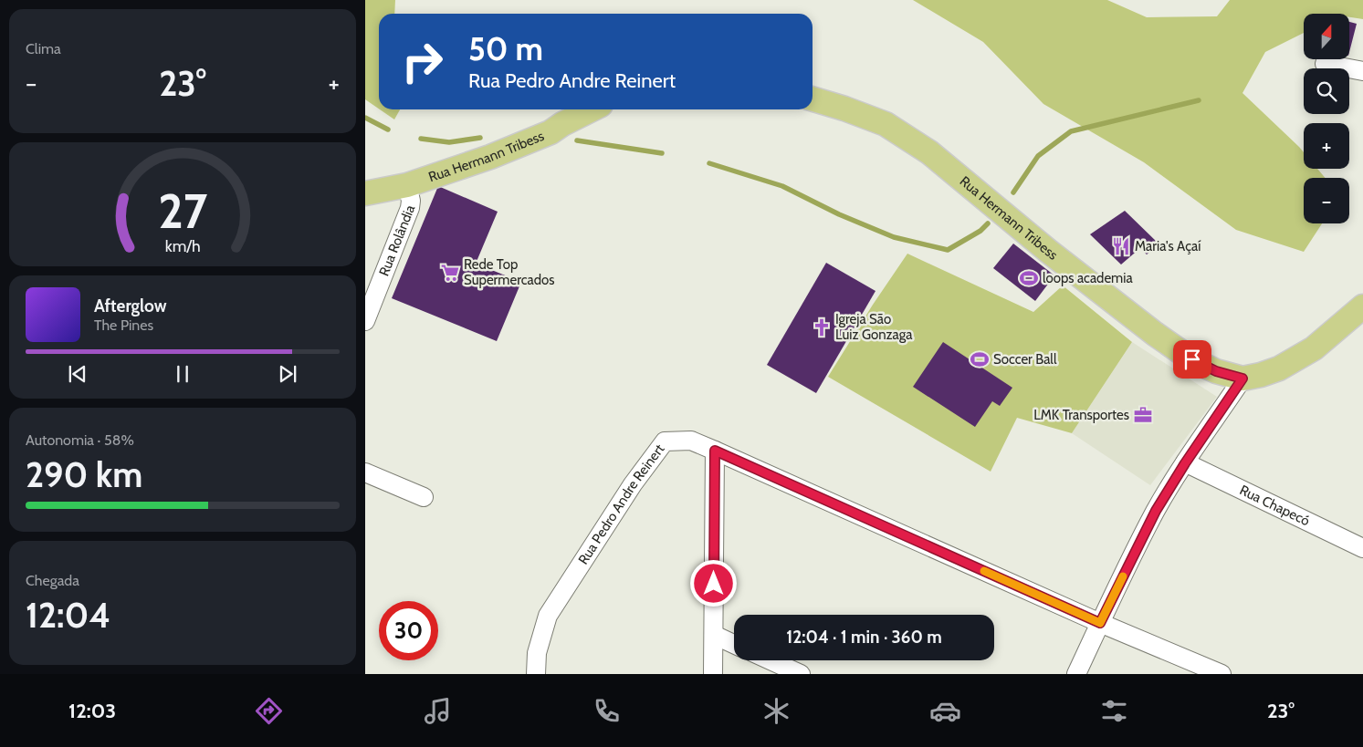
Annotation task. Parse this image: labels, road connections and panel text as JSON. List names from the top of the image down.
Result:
{
  "streets": {
    "main road": ["Rua Hermann Tribess"],
    "street": ["Rua Rolândia", "Rua Pedro Andre Reinert", "Rua Chapecó"]
  },
  "crossings": [
    ["Rua Hermann Tribess", "Rua Rolândia"]
  ],
  "places": {
    "restaurant": ["Maria's Açaí"],
    "supermarket": ["Rede Top Supermercados"],
    "sports": ["loops academia", "Soccer Ball"],
    "church": ["Igreja São Luiz Gonzaga"],
    "office": ["LMK Transportes"]
  },
  "north": "top",
  "page": {
    "tile": [
      "Clima",
      ["Autonomia · 58%", "290 km"],
      ["Chegada", "12:04"]
    ],
    "map_buttons": ["+", "−"],
    "turn": ["50 m", "Rua Pedro Andre Reinert"],
    "heat": ["−", "23°", "+"],
    "song": ["Afterglow", "The Pines"],
    "limit": "30",
    "trip": "12:04 · 1 min · 360 m",
    "tabs": ["12:03", "23°"],
    "gauge": ["27", "km/h"]
  }
}
